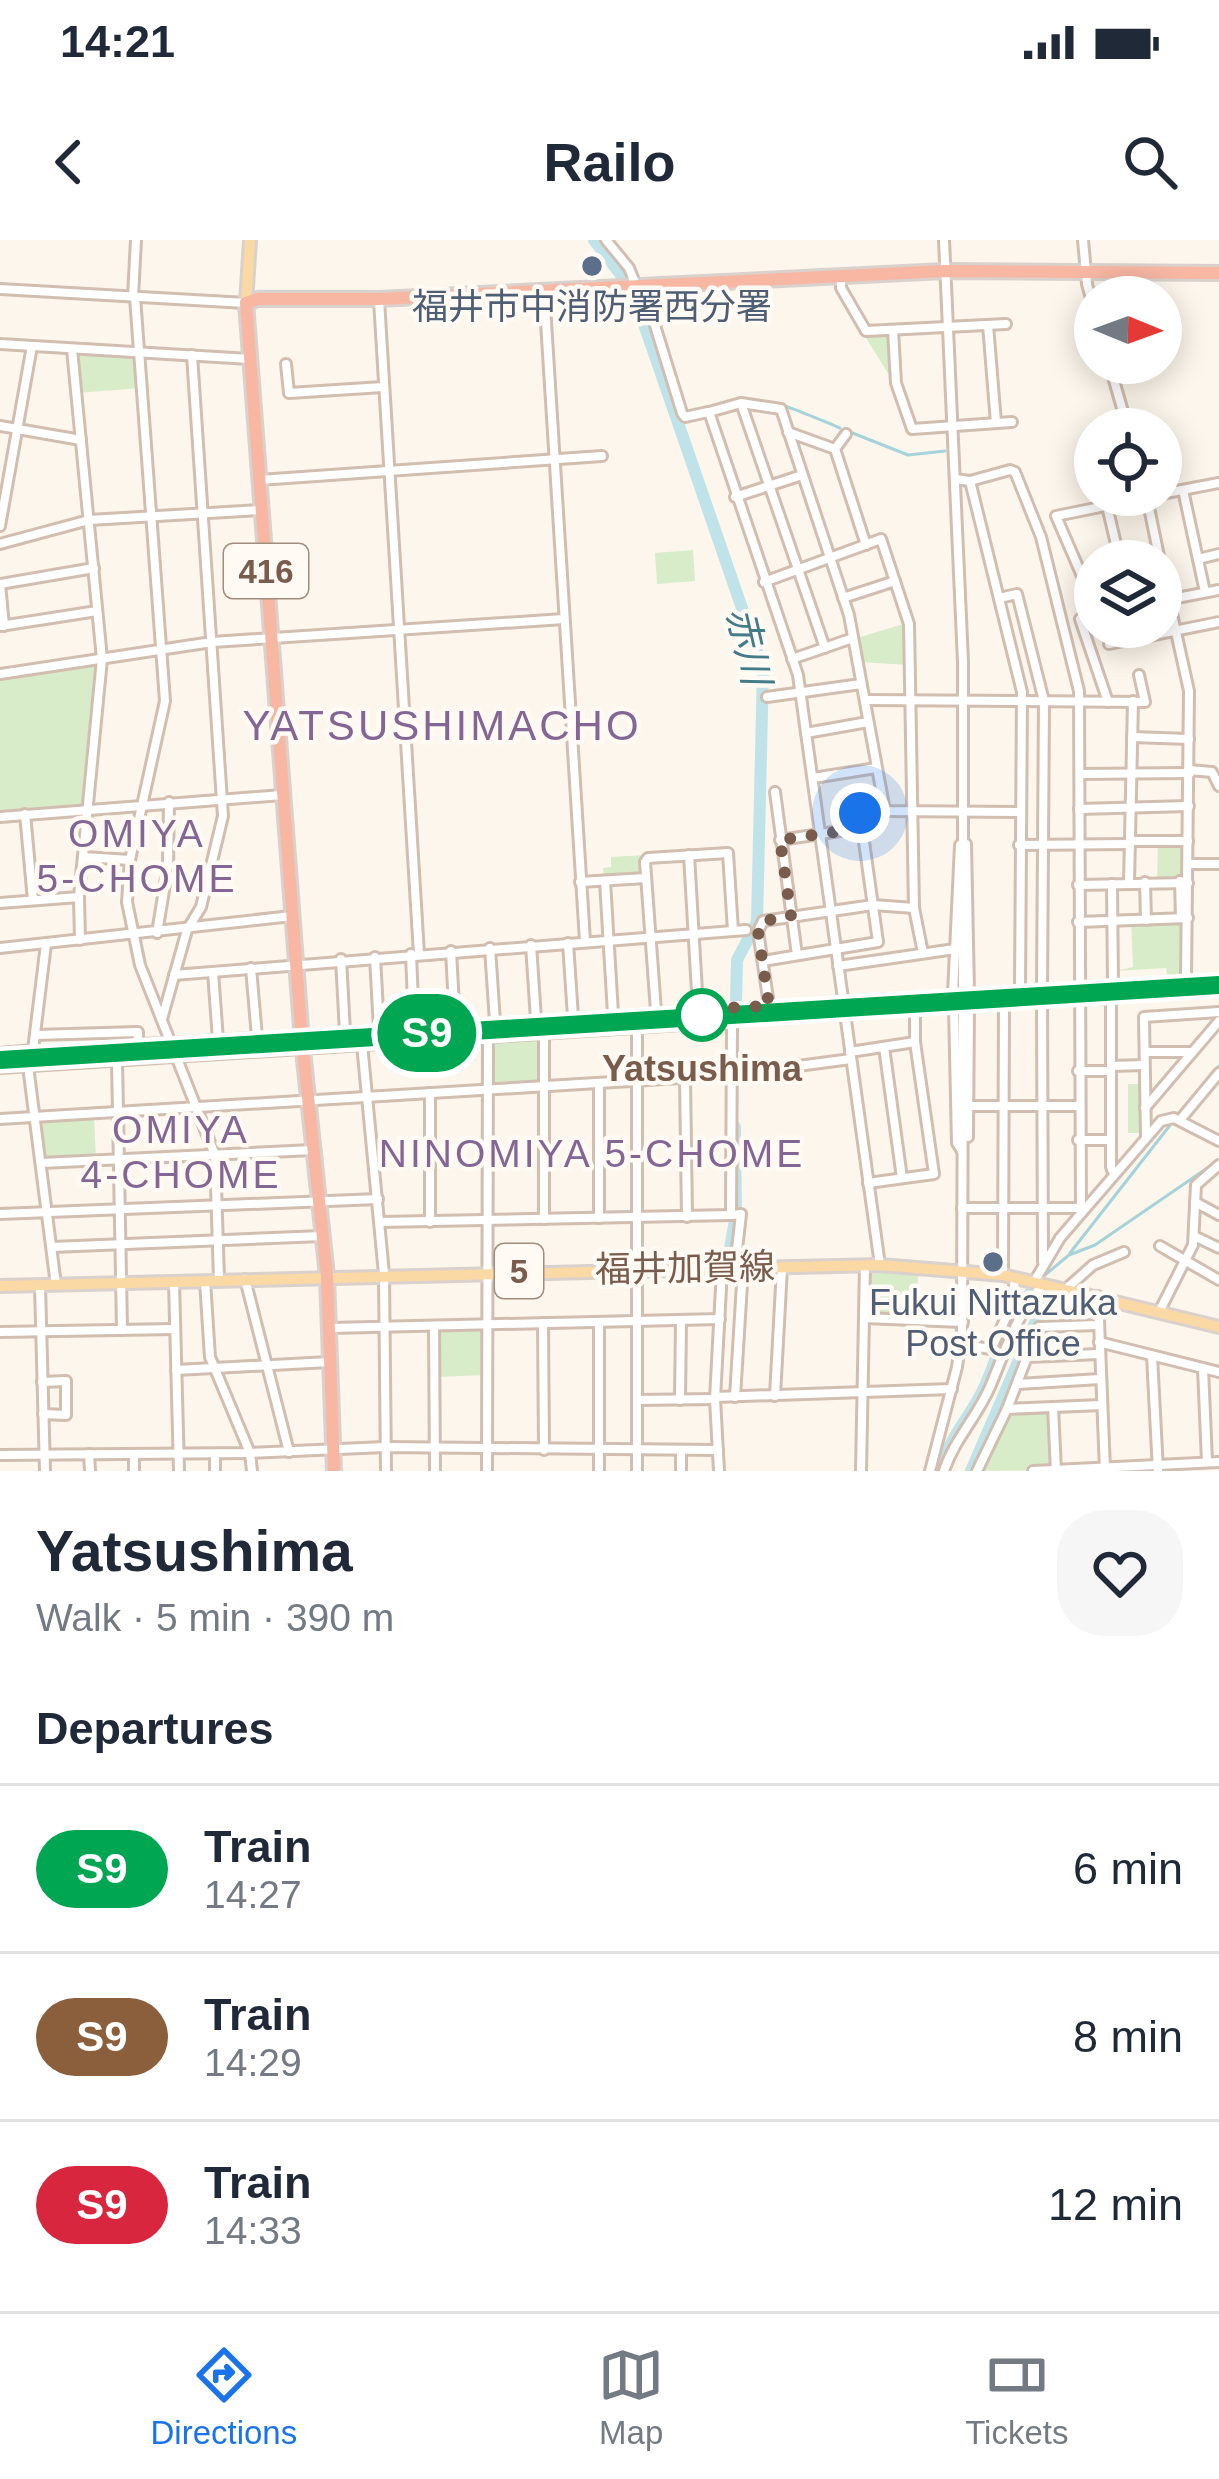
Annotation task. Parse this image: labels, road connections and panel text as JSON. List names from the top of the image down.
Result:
{
  "streets": {
    "highway": ["416"],
    "main road": ["福井加賀線", "5"]
  },
  "crossings": [
    ["416", "福井加賀線"]
  ],
  "districts": [
    "YATSUSHIMACHO",
    "OMIYA 5-CHOME",
    "OMIYA 4-CHOME",
    "NINOMIYA 5-CHOME"
  ],
  "water": ["赤川"],
  "places": ["福井市中消防署西分署", "Yatsushima", "Fukui Nittazuka Post Office"],
  "north": "right",
  "page": {
    "status": "14:21",
    "header": "Railo",
    "on_map": "S9",
    "heading": [
      ["Yatsushima", "Walk · 5 min · 390 m"],
      "Departures"
    ],
    "list": [
      {
        "mark": "S9",
        "name": "Train",
        "note": "14:27",
        "value": "6 min"
      },
      {
        "mark": "S9",
        "name": "Train",
        "note": "14:29",
        "value": "8 min"
      },
      {
        "mark": "S9",
        "name": "Train",
        "note": "14:33",
        "value": "12 min"
      }
    ],
    "tabs": ["Directions", "Map", "Tickets"]
  }
}
